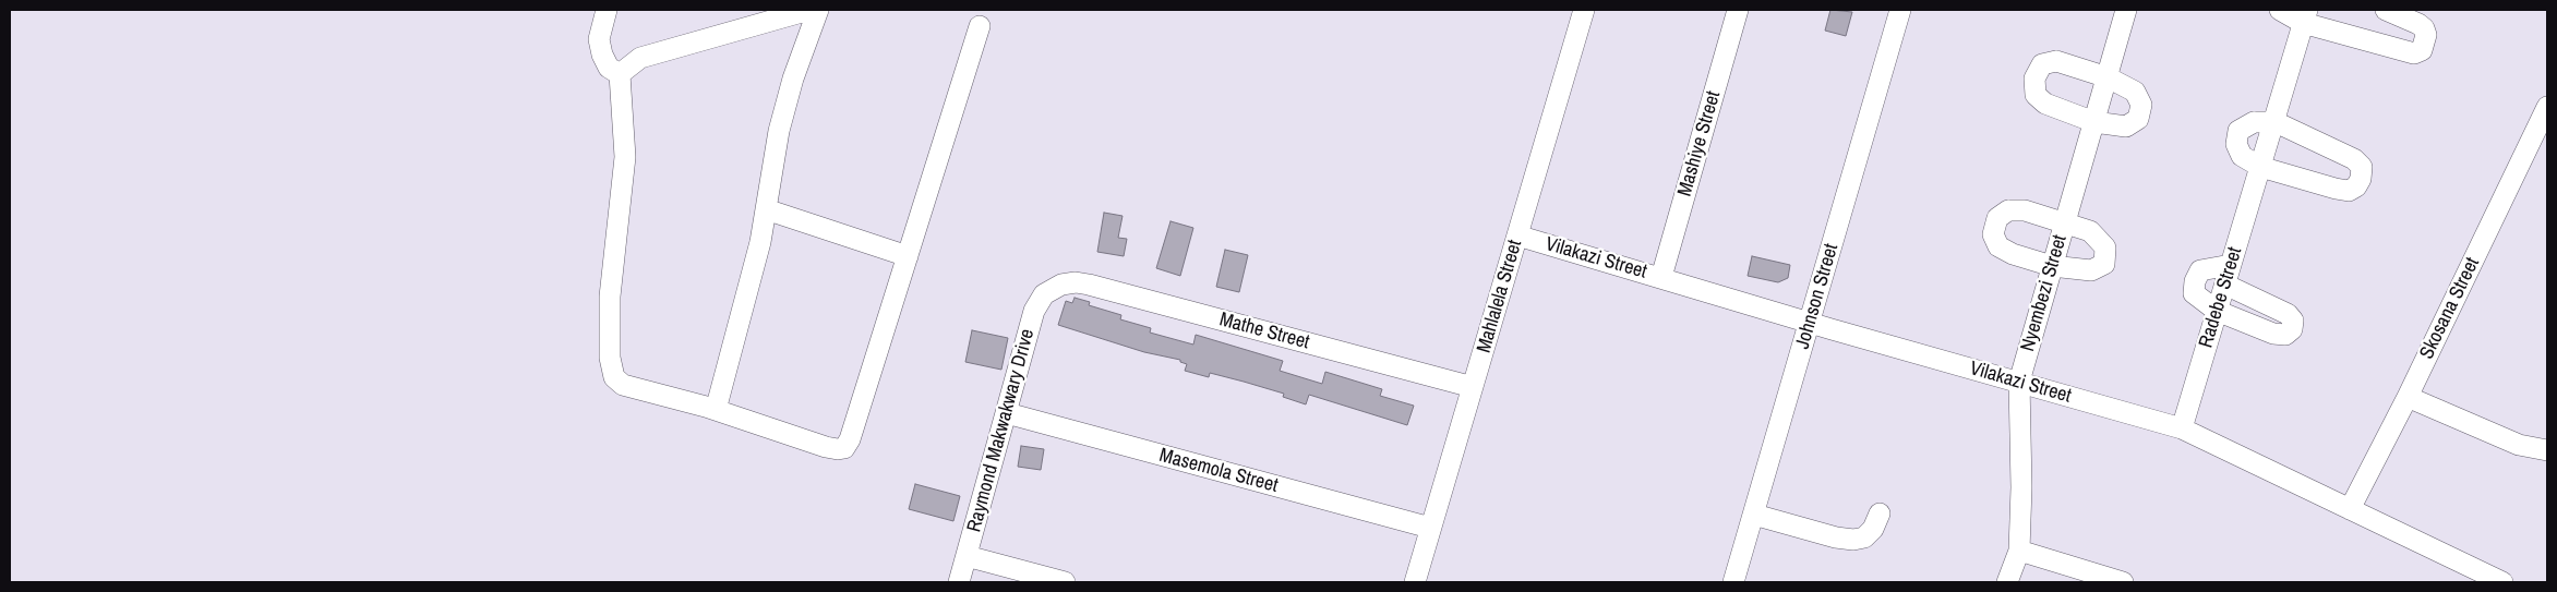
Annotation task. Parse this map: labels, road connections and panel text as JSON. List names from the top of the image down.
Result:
{
  "streets": {
    "street": [
      "Mashiye Street",
      "Vilakazi Street",
      "Nyembezi Street",
      "Mahlalela Street",
      "Johnson Street",
      "Radebe Street",
      "Skosana Street",
      "Mathe Street",
      "Raymond Makwakwary Drive",
      "Masemola Street"
    ]
  },
  "crossings": [
    ["Mashiye Street", "Vilakazi Street"],
    ["Vilakazi Street", "Nyembezi Street"],
    ["Vilakazi Street", "Mahlalela Street"],
    ["Vilakazi Street", "Johnson Street"],
    ["Vilakazi Street", "Radebe Street"],
    ["Vilakazi Street", "Skosana Street"],
    ["Mahlalela Street", "Mathe Street"],
    ["Mahlalela Street", "Masemola Street"],
    ["Mathe Street", "Raymond Makwakwary Drive"],
    ["Raymond Makwakwary Drive", "Masemola Street"]
  ]
}
